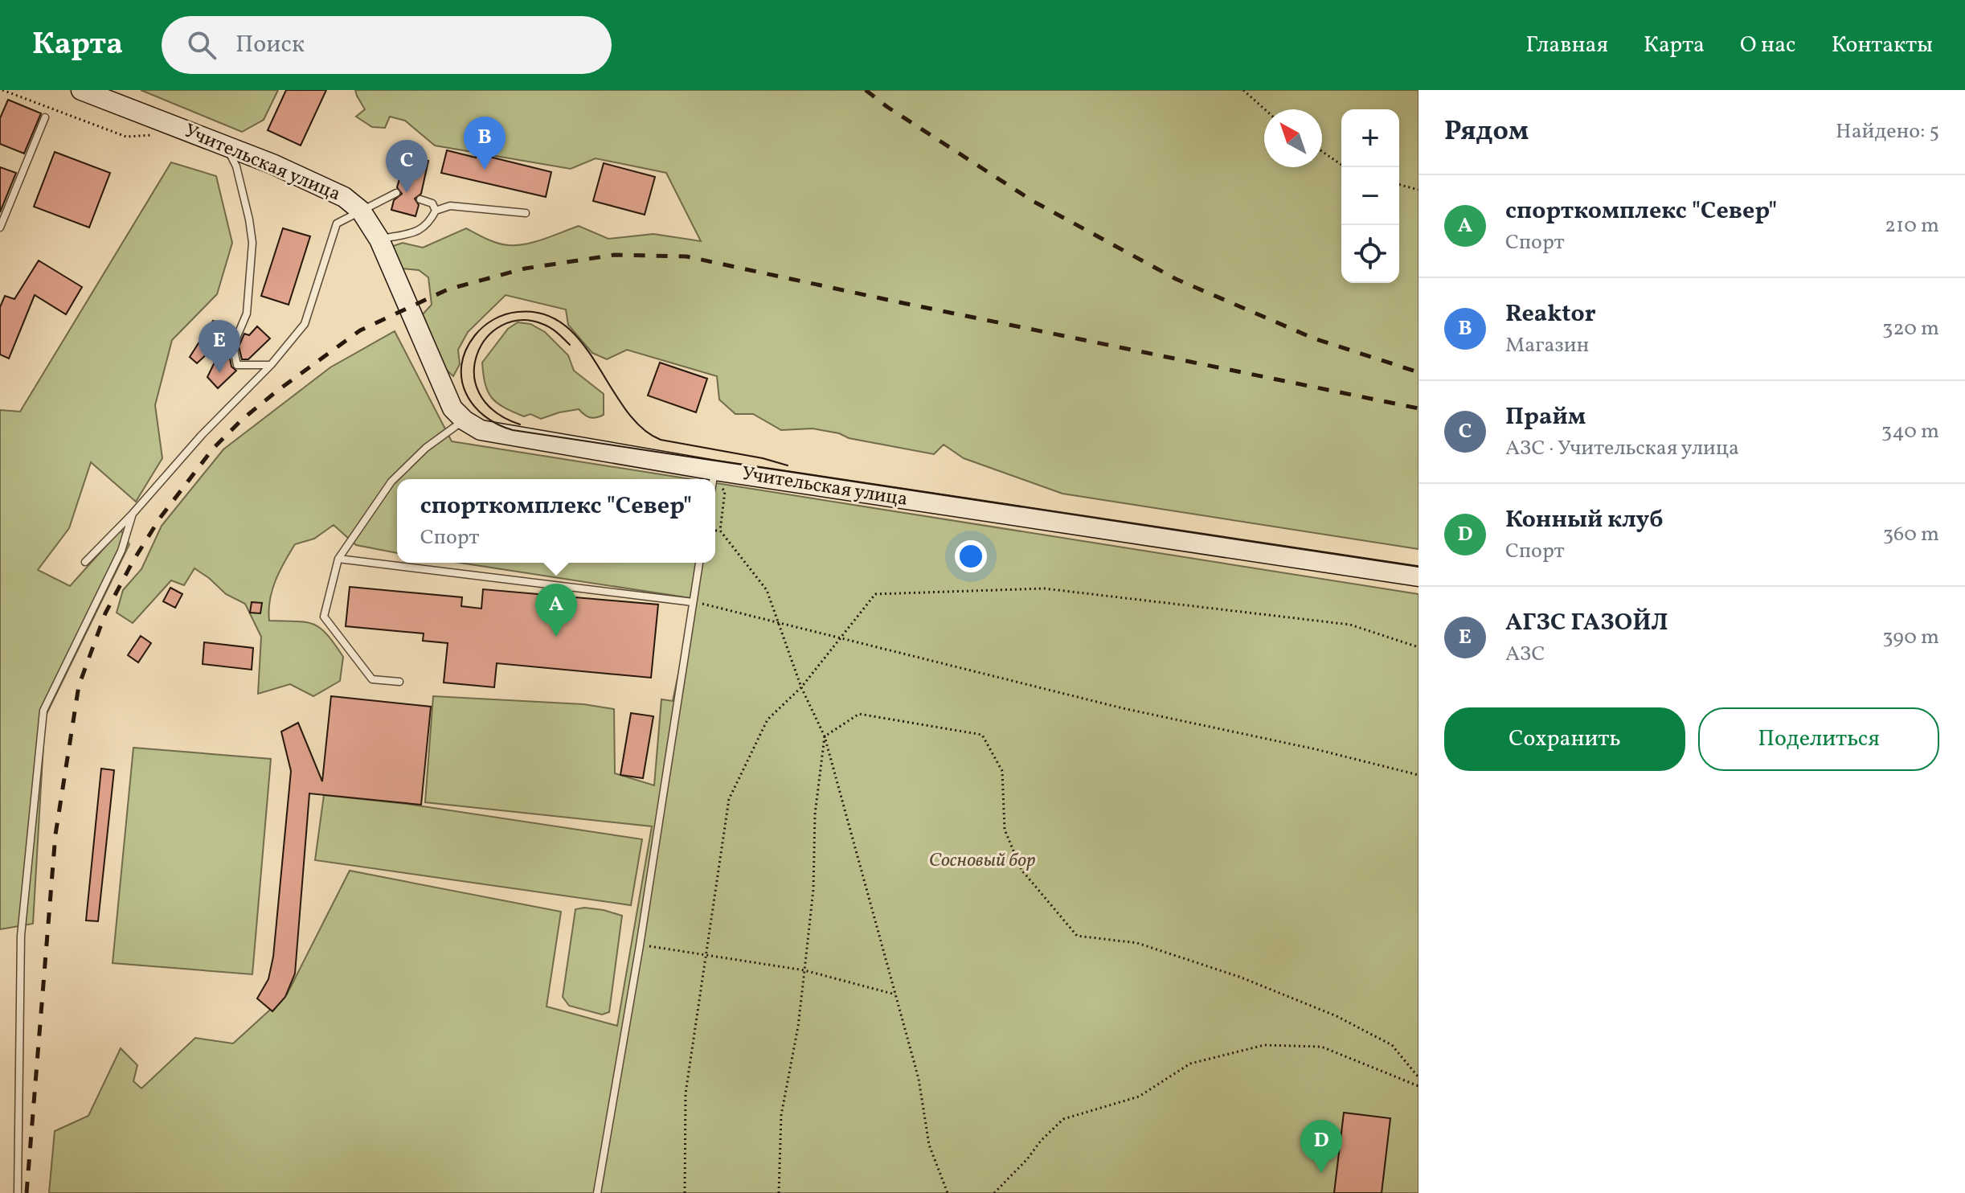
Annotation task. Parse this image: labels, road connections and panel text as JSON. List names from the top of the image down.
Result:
{
  "streets": {
    "main road": ["Учительская улица"]
  },
  "parks": ["Сосновый бор"],
  "north": "top left",
  "page": {
    "header": "Карта",
    "search": "Поиск",
    "nav": [
      "Главная",
      "Карта",
      "О нас",
      "Контакты"
    ],
    "heading": ["Рядом", "Найдено: 5"],
    "map_buttons": ["+", "−"],
    "pins": [
      "B",
      "C",
      "E",
      "A",
      "D"
    ],
    "list": [
      {
        "mark": "A",
        "name": "спорткомплекс \"Север\"",
        "note": "Спорт",
        "value": "210 m"
      },
      {
        "mark": "B",
        "name": "Reaktor",
        "note": "Магазин",
        "value": "320 m"
      },
      {
        "mark": "C",
        "name": "Прайм",
        "note": "АЗС · Учительская улица",
        "value": "340 m"
      },
      {
        "mark": "D",
        "name": "Конный клуб",
        "note": "Спорт",
        "value": "360 m"
      },
      {
        "mark": "E",
        "name": "АГЗС ГАЗОЙЛ",
        "note": "АЗС",
        "value": "390 m"
      }
    ],
    "popup": ["спорткомплекс \"Север\"", "Спорт"],
    "buttons": ["Сохранить", "Поделиться"]
  }
}
